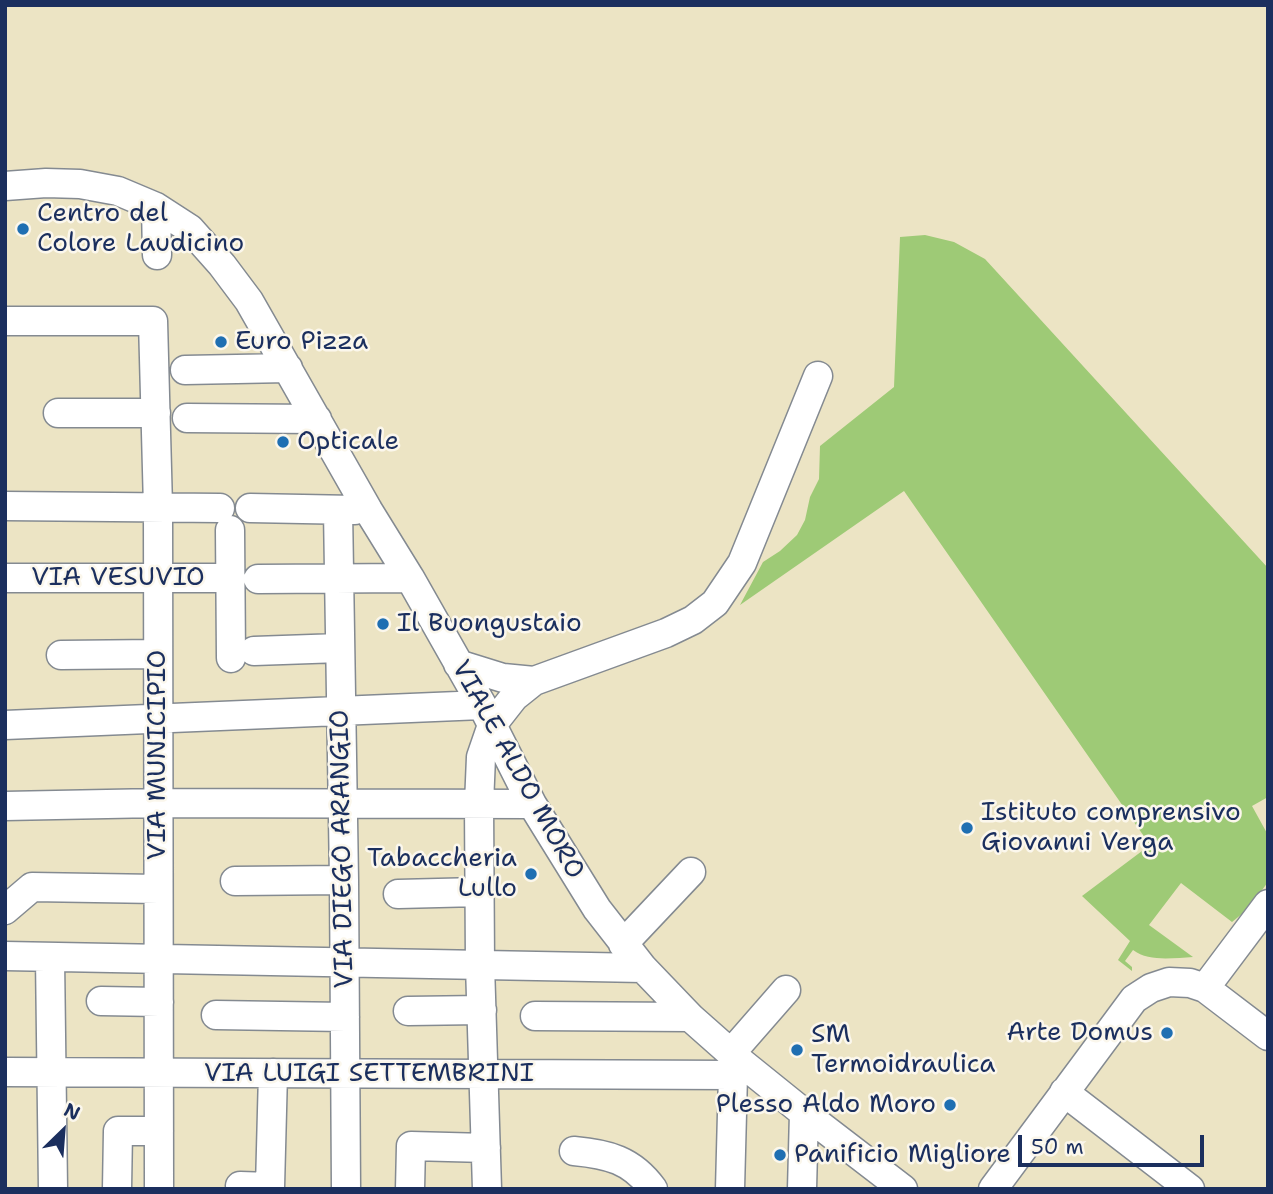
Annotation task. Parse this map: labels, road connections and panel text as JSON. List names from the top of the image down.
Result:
{
  "streets": {
    "street": [
      "VIA VESUVIO",
      "VIA MUNICIPIO",
      "VIALE ALDO MORO",
      "VIA DIEGO ARANGIO",
      "VIA LUIGI SETTEMBRINI"
    ]
  },
  "crossings": [
    ["VIA VESUVIO", "VIA MUNICIPIO"],
    ["VIA VESUVIO", "VIALE ALDO MORO"],
    ["VIA VESUVIO", "VIA DIEGO ARANGIO"],
    ["VIA MUNICIPIO", "VIA LUIGI SETTEMBRINI"],
    ["VIALE ALDO MORO", "VIA LUIGI SETTEMBRINI"],
    ["VIA DIEGO ARANGIO", "VIA LUIGI SETTEMBRINI"]
  ],
  "places": [
    "Centro del Colore Laudicino",
    "Euro Pizza",
    "Opticale",
    "Il Buongustaio",
    "Istituto comprensivo Giovanni Verga",
    "Tabaccheria Lullo",
    "Arte Domus",
    "SM Termoidraulica",
    "Plesso Aldo Moro",
    "Panificio Migliore"
  ],
  "scale_bar": "50 m",
  "north": "top right"
}
